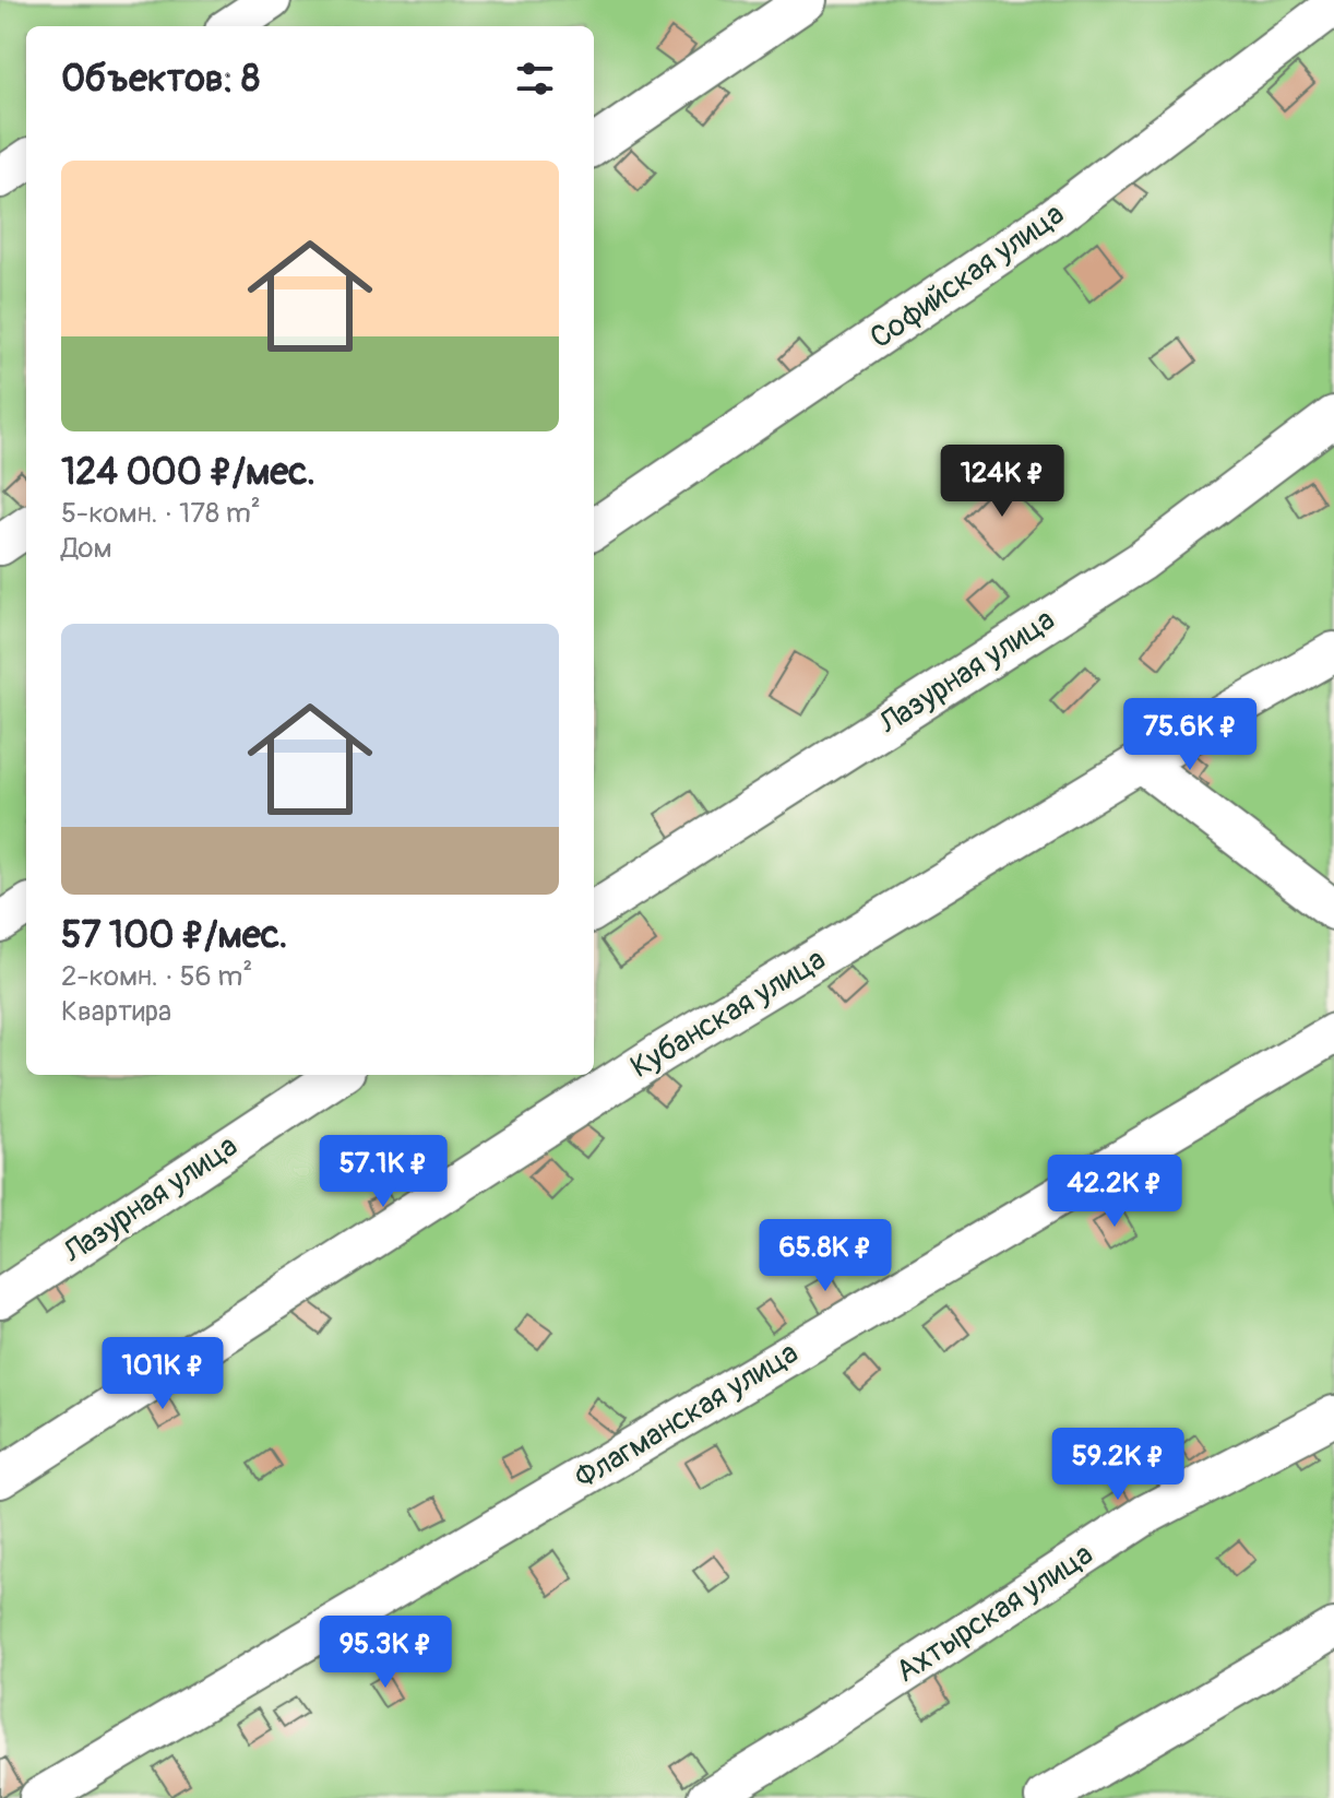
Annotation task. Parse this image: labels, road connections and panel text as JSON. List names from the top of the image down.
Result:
{
  "streets": {
    "lane": [
      "Софийская улица",
      "Лазурная улица",
      "Кубанская улица",
      "Флагманская улица",
      "Ахтырская улица"
    ]
  },
  "page": {
    "heading": "Объектов: 8",
    "list": [
      {
        "name": "124 000 ₽/мес.",
        "note": "5-комн. · 178 m² · Дом"
      },
      {
        "name": "57 100 ₽/мес.",
        "note": "2-комн. · 56 m² · Квартира"
      }
    ],
    "price": [
      "124K ₽",
      "75.6K ₽",
      "57.1K ₽",
      "42.2K ₽",
      "65.8K ₽",
      "101K ₽",
      "59.2K ₽",
      "95.3K ₽"
    ]
  }
}
